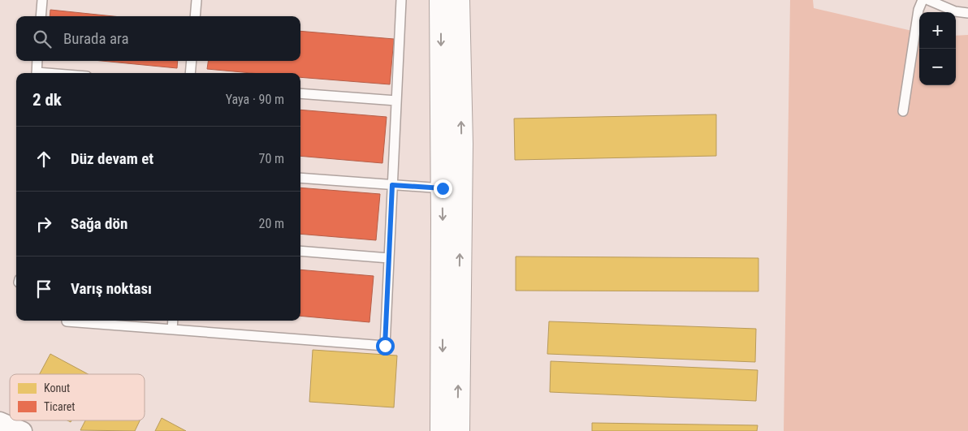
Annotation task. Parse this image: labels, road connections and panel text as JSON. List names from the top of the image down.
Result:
{
  "legend": ["Konut", "Ticaret"],
  "page": {
    "map_buttons": ["+", "−"],
    "search": "Burada ara",
    "heading": ["2 dk", "Yaya · 90 m"],
    "list": [
      ["Düz devam et", "70 m"],
      ["Sağa dön", "20 m"],
      "Varış noktası"
    ]
  }
}
